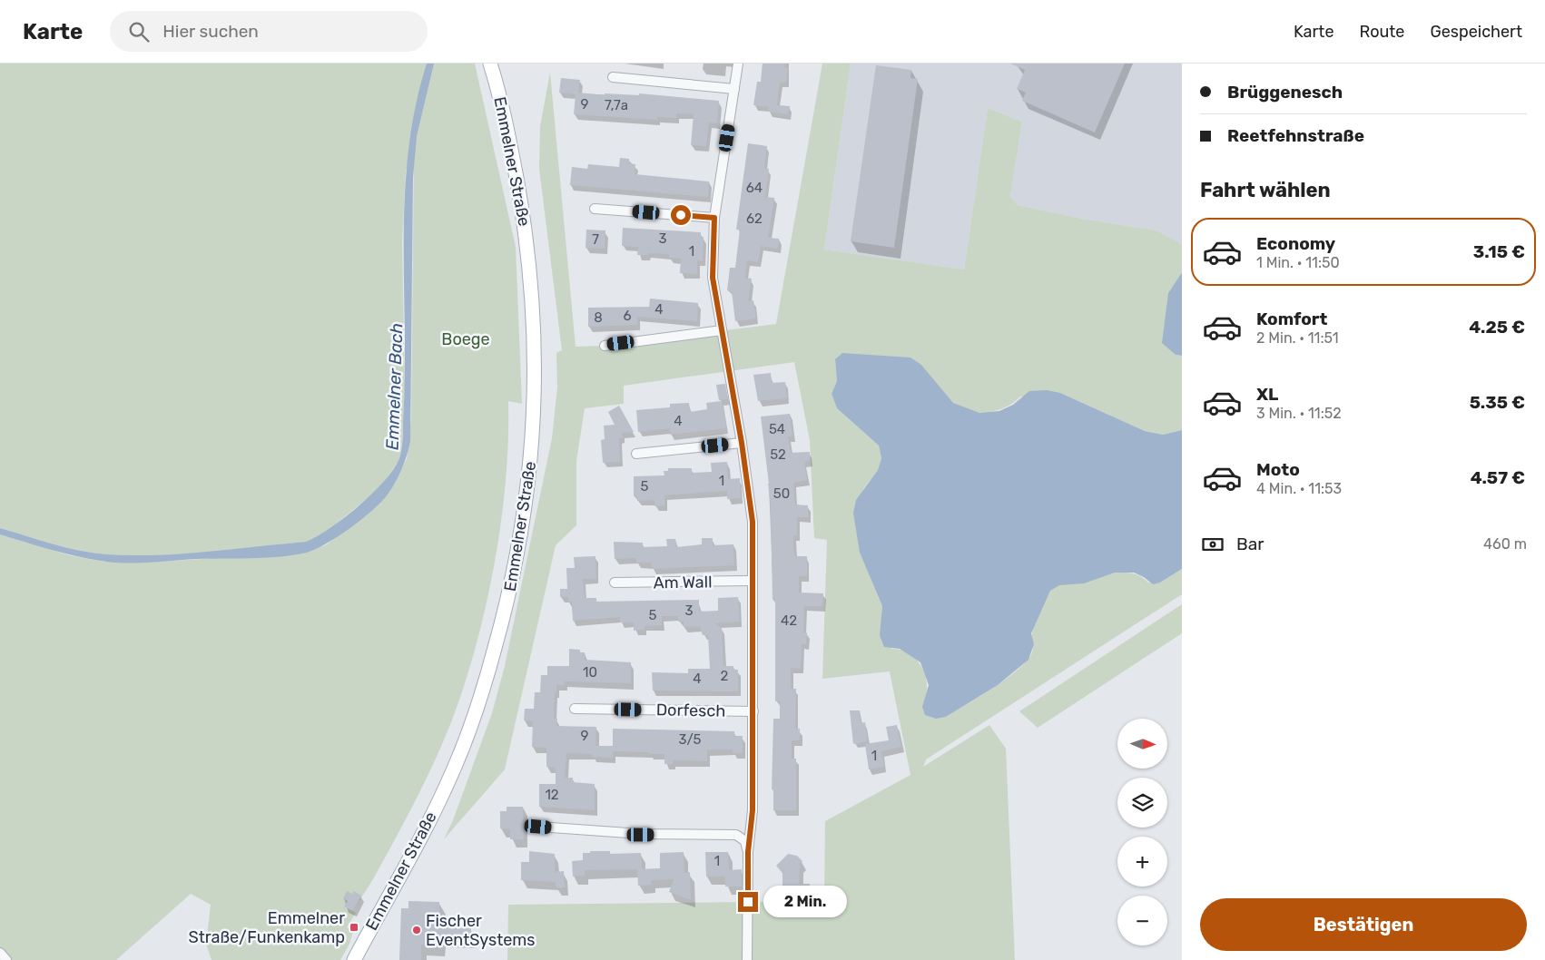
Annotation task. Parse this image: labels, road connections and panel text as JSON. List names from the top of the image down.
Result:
{
  "streets": {
    "main road": ["Emmelner Straße"],
    "street": ["Am Wall", "Dorfesch"]
  },
  "water": ["Emmelner Bach"],
  "parks": ["Boege"],
  "places": {
    "transit": ["Emmelner Straße/Funkenkamp"],
    "other": ["Fischer EventSystems"]
  },
  "house_numbers": [
    "9",
    "7,7a",
    "64",
    "62",
    "3",
    "7",
    "1",
    "4",
    "6",
    "8",
    "4",
    "54",
    "52",
    "1",
    "5",
    "50",
    "3",
    "5",
    "42",
    "10",
    "2",
    "4",
    "9",
    "3/5",
    "1",
    "12",
    "1"
  ],
  "north": "right",
  "page": {
    "header": "Karte",
    "search": "Hier suchen",
    "nav": ["Karte", "Route", "Gespeichert"],
    "banner": ["Brüggenesch", "Reetfehnstraße"],
    "heading": "Fahrt wählen",
    "list": [
      {
        "name": "Economy",
        "note": "1 Min. · 11:50",
        "value": "3.15 €"
      },
      {
        "name": "Komfort",
        "note": "2 Min. · 11:51",
        "value": "4.25 €"
      },
      {
        "name": "XL",
        "note": "3 Min. · 11:52",
        "value": "5.35 €"
      },
      {
        "name": "Moto",
        "note": "4 Min. · 11:53",
        "value": "4.57 €"
      }
    ],
    "pay": ["Bar", "460 m"],
    "map_buttons": ["+", "−"],
    "bubble": "2 Min.",
    "buttons": "Bestätigen"
  }
}
